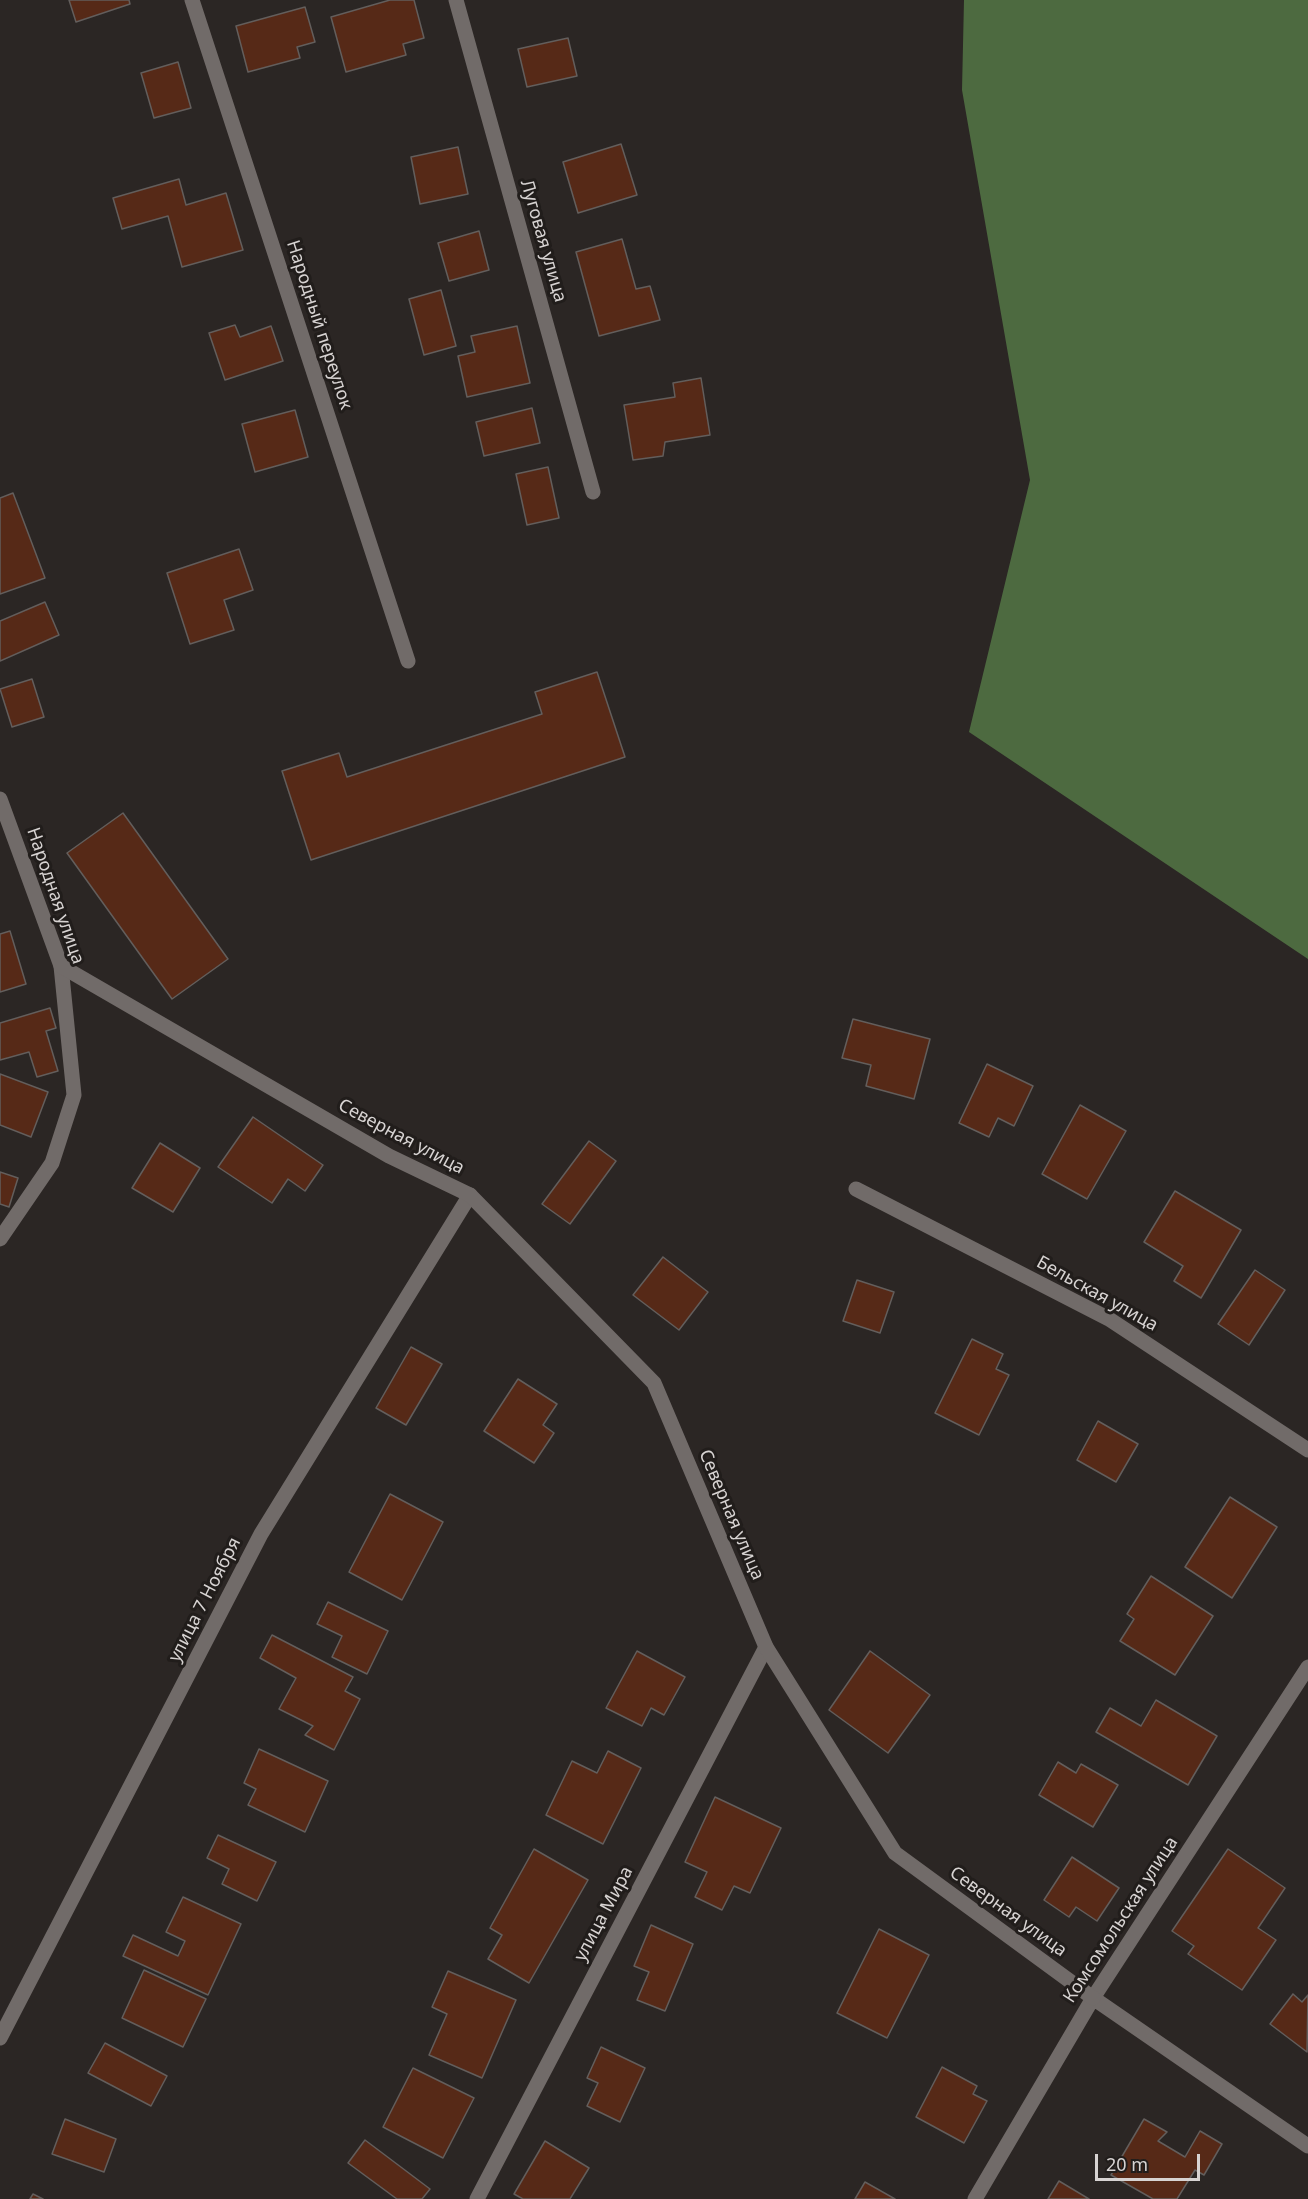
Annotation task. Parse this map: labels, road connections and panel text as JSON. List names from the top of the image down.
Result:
{
  "streets": {
    "street": [
      "Луговая улица",
      "Народный переулок",
      "Народная улица",
      "Северная улица",
      "Бельская улица",
      "улица 7 Ноября",
      "улица Мира",
      "Комсомольская улица"
    ]
  },
  "crossings": [
    ["Народная улица", "Северная улица"],
    ["Северная улица", "улица 7 Ноября"],
    ["Северная улица", "улица Мира"],
    ["Северная улица", "Комсомольская улица"]
  ],
  "scale_bar": "20 m"
}
